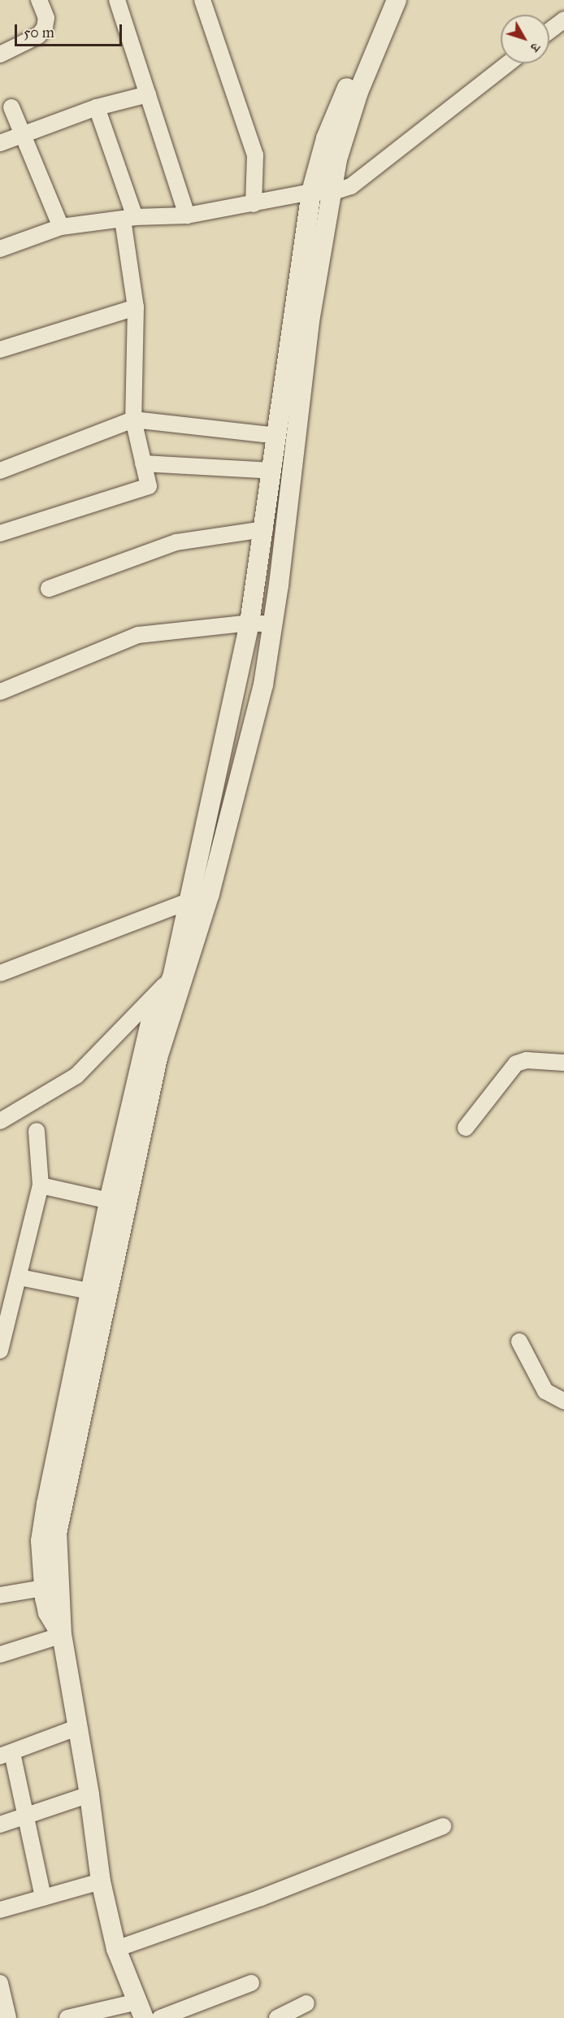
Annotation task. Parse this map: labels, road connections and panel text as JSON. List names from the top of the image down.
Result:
{
  "scale_bar": "50 m",
  "north": "bottom right"
}
